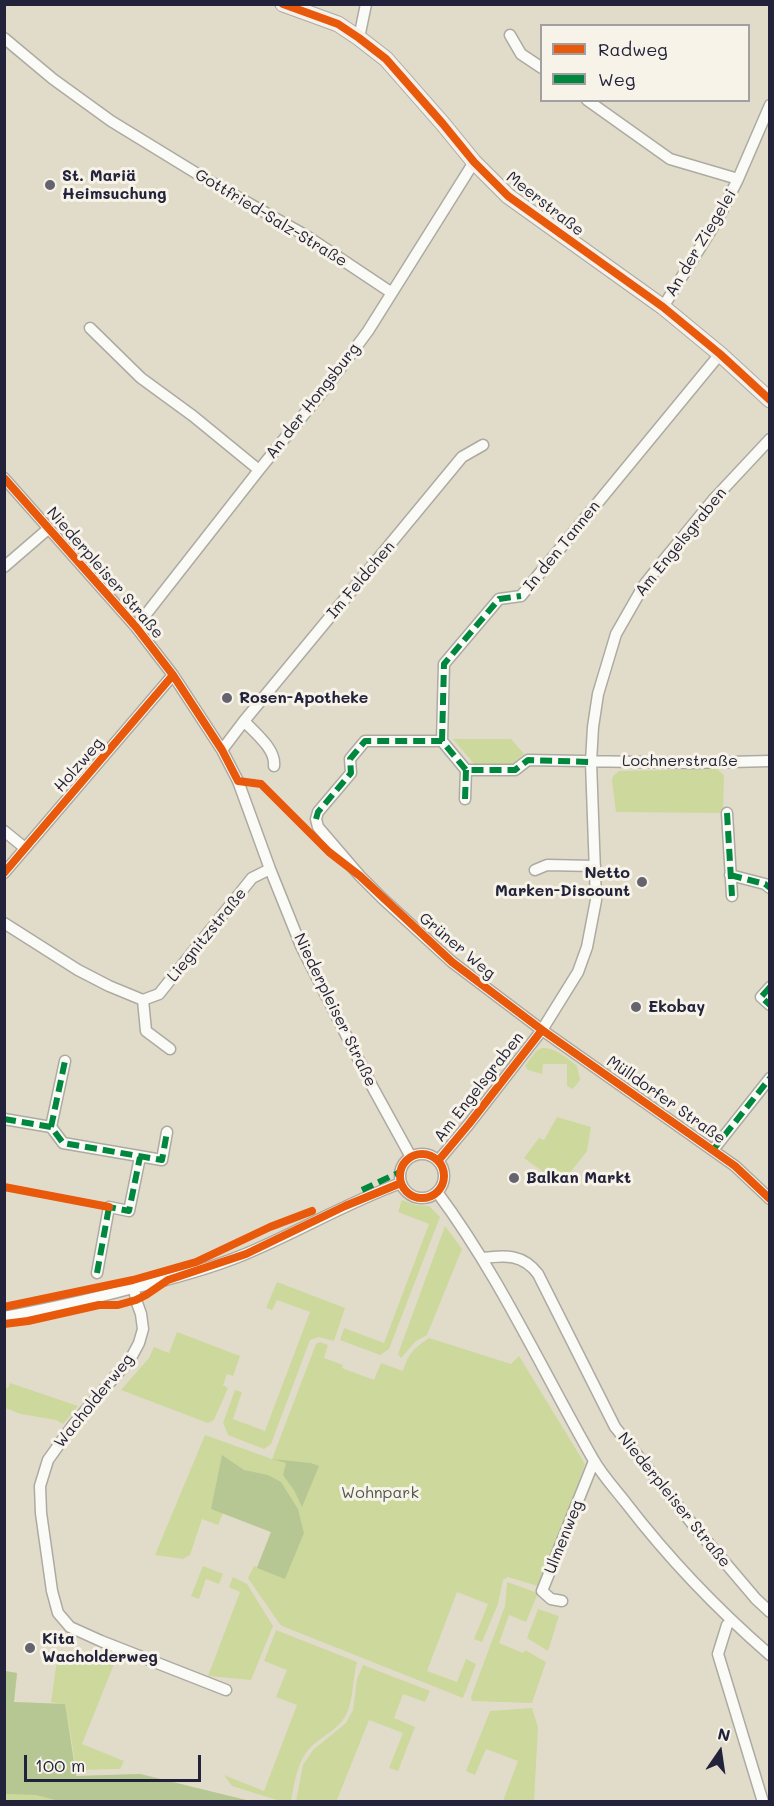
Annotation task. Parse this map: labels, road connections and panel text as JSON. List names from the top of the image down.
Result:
{
  "streets": {
    "street": [
      "Meerstraße",
      "Gottfried-Salz-Straße",
      "An der Ziegelei",
      "An der Hongsburg",
      "Am Engelsgraben",
      "In den Tannen",
      "Niederpleiser Straße",
      "Im Feldchen",
      "Lochnerstraße",
      "Holzweg",
      "Liegnitzstraße",
      "Grüner Weg",
      "Mülldorfer Straße",
      "Wacholderweg",
      "Ulmenweg"
    ]
  },
  "crossings": [
    ["Meerstraße", "An der Ziegelei"],
    ["Meerstraße", "An der Hongsburg"],
    ["Meerstraße", "In den Tannen"],
    ["Gottfried-Salz-Straße", "An der Hongsburg"],
    ["An der Hongsburg", "Niederpleiser Straße"],
    ["Am Engelsgraben", "Niederpleiser Straße"],
    ["Am Engelsgraben", "Lochnerstraße"],
    ["Am Engelsgraben", "Grüner Weg"],
    ["Am Engelsgraben", "Mülldorfer Straße"],
    ["In den Tannen", "Grüner Weg"],
    ["Niederpleiser Straße", "Im Feldchen"],
    ["Niederpleiser Straße", "Holzweg"],
    ["Niederpleiser Straße", "Liegnitzstraße"],
    ["Grüner Weg", "Mülldorfer Straße"]
  ],
  "parks": ["Wohnpark"],
  "places": [
    "St. Mariä Heimsuchung",
    "Rosen-Apotheke",
    "Netto Marken-Discount",
    "Ekobay",
    "Balkan Markt",
    "Kita Wacholderweg"
  ],
  "legend": ["Radweg", "Weg"],
  "scale_bar": "100 m",
  "north": "top"
}
